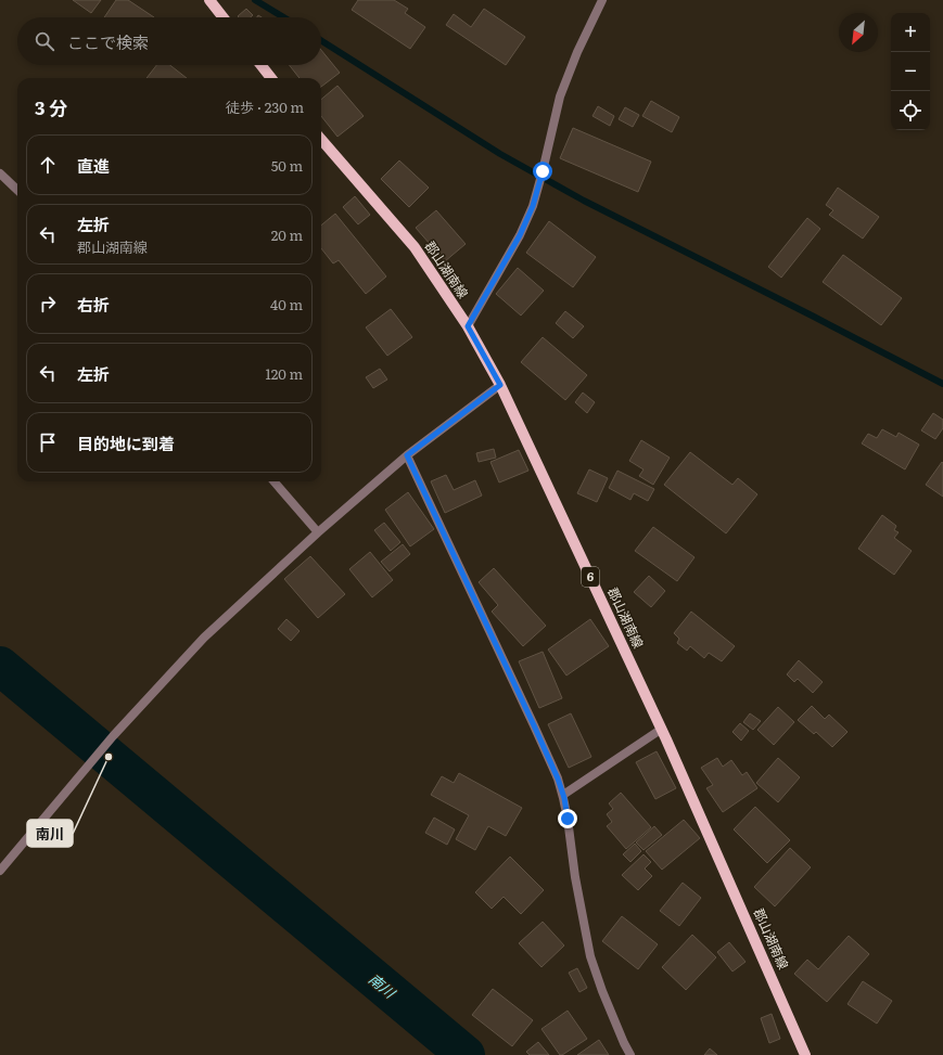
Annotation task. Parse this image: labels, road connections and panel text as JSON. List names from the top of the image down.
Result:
{
  "streets": {
    "main road": ["郡山湖南線", "6"]
  },
  "water": ["南川"],
  "places": ["南川"],
  "north": "bottom left",
  "page": {
    "map_buttons": ["+", "−"],
    "search": "ここで検索",
    "heading": ["3 分", "徒歩 · 230 m"],
    "list": [
      ["直進", "50 m"],
      ["左折", "郡山湖南線", "20 m"],
      ["右折", "40 m"],
      ["左折", "120 m"],
      "目的地に到着"
    ]
  }
}
